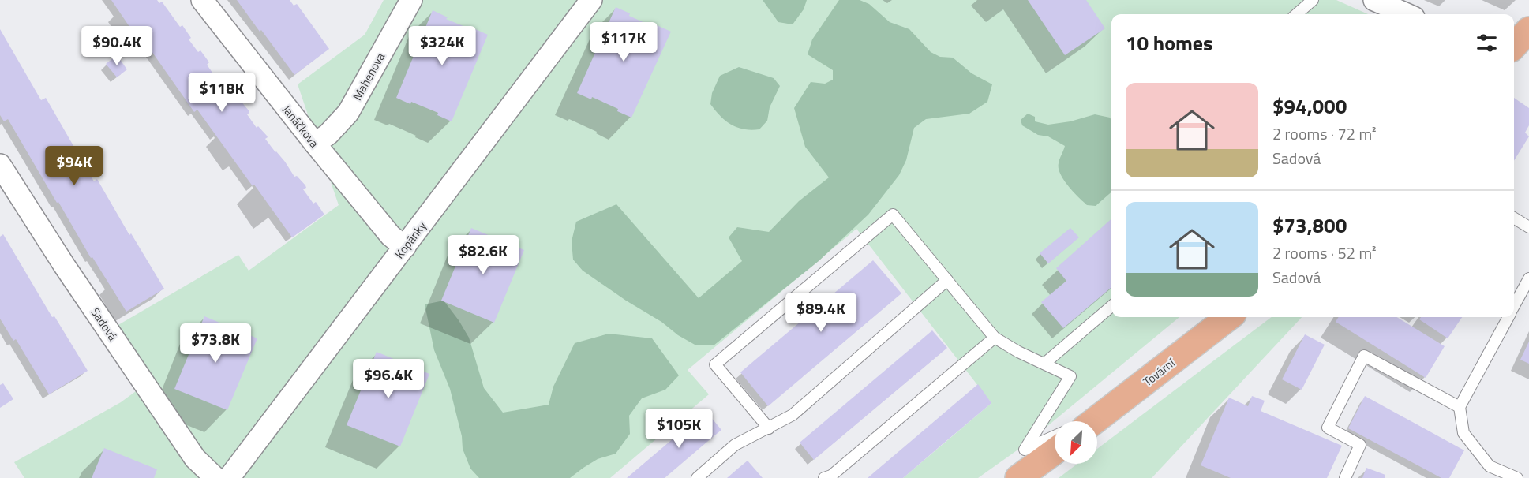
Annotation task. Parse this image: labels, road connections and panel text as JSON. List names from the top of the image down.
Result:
{
  "streets": {
    "main road": ["Tovární"],
    "street": [
      "Mahenova",
      "Janáčkova",
      "Kopánky",
      "Sadová"
    ]
  },
  "crossings": [
    ["Mahenova", "Janáčkova"],
    ["Janáčkova", "Kopánky"]
  ],
  "north": "bottom left",
  "page": {
    "heading": "10 homes",
    "price": [
      "$117K",
      "$90.4K",
      "$324K",
      "$118K",
      "$94K",
      "$82.6K",
      "$89.4K",
      "$73.8K",
      "$96.4K",
      "$105K"
    ],
    "list": [
      {
        "name": "$94,000",
        "note": "2 rooms · 72 m² · Sadová"
      },
      {
        "name": "$73,800",
        "note": "2 rooms · 52 m² · Sadová"
      }
    ]
  }
}
